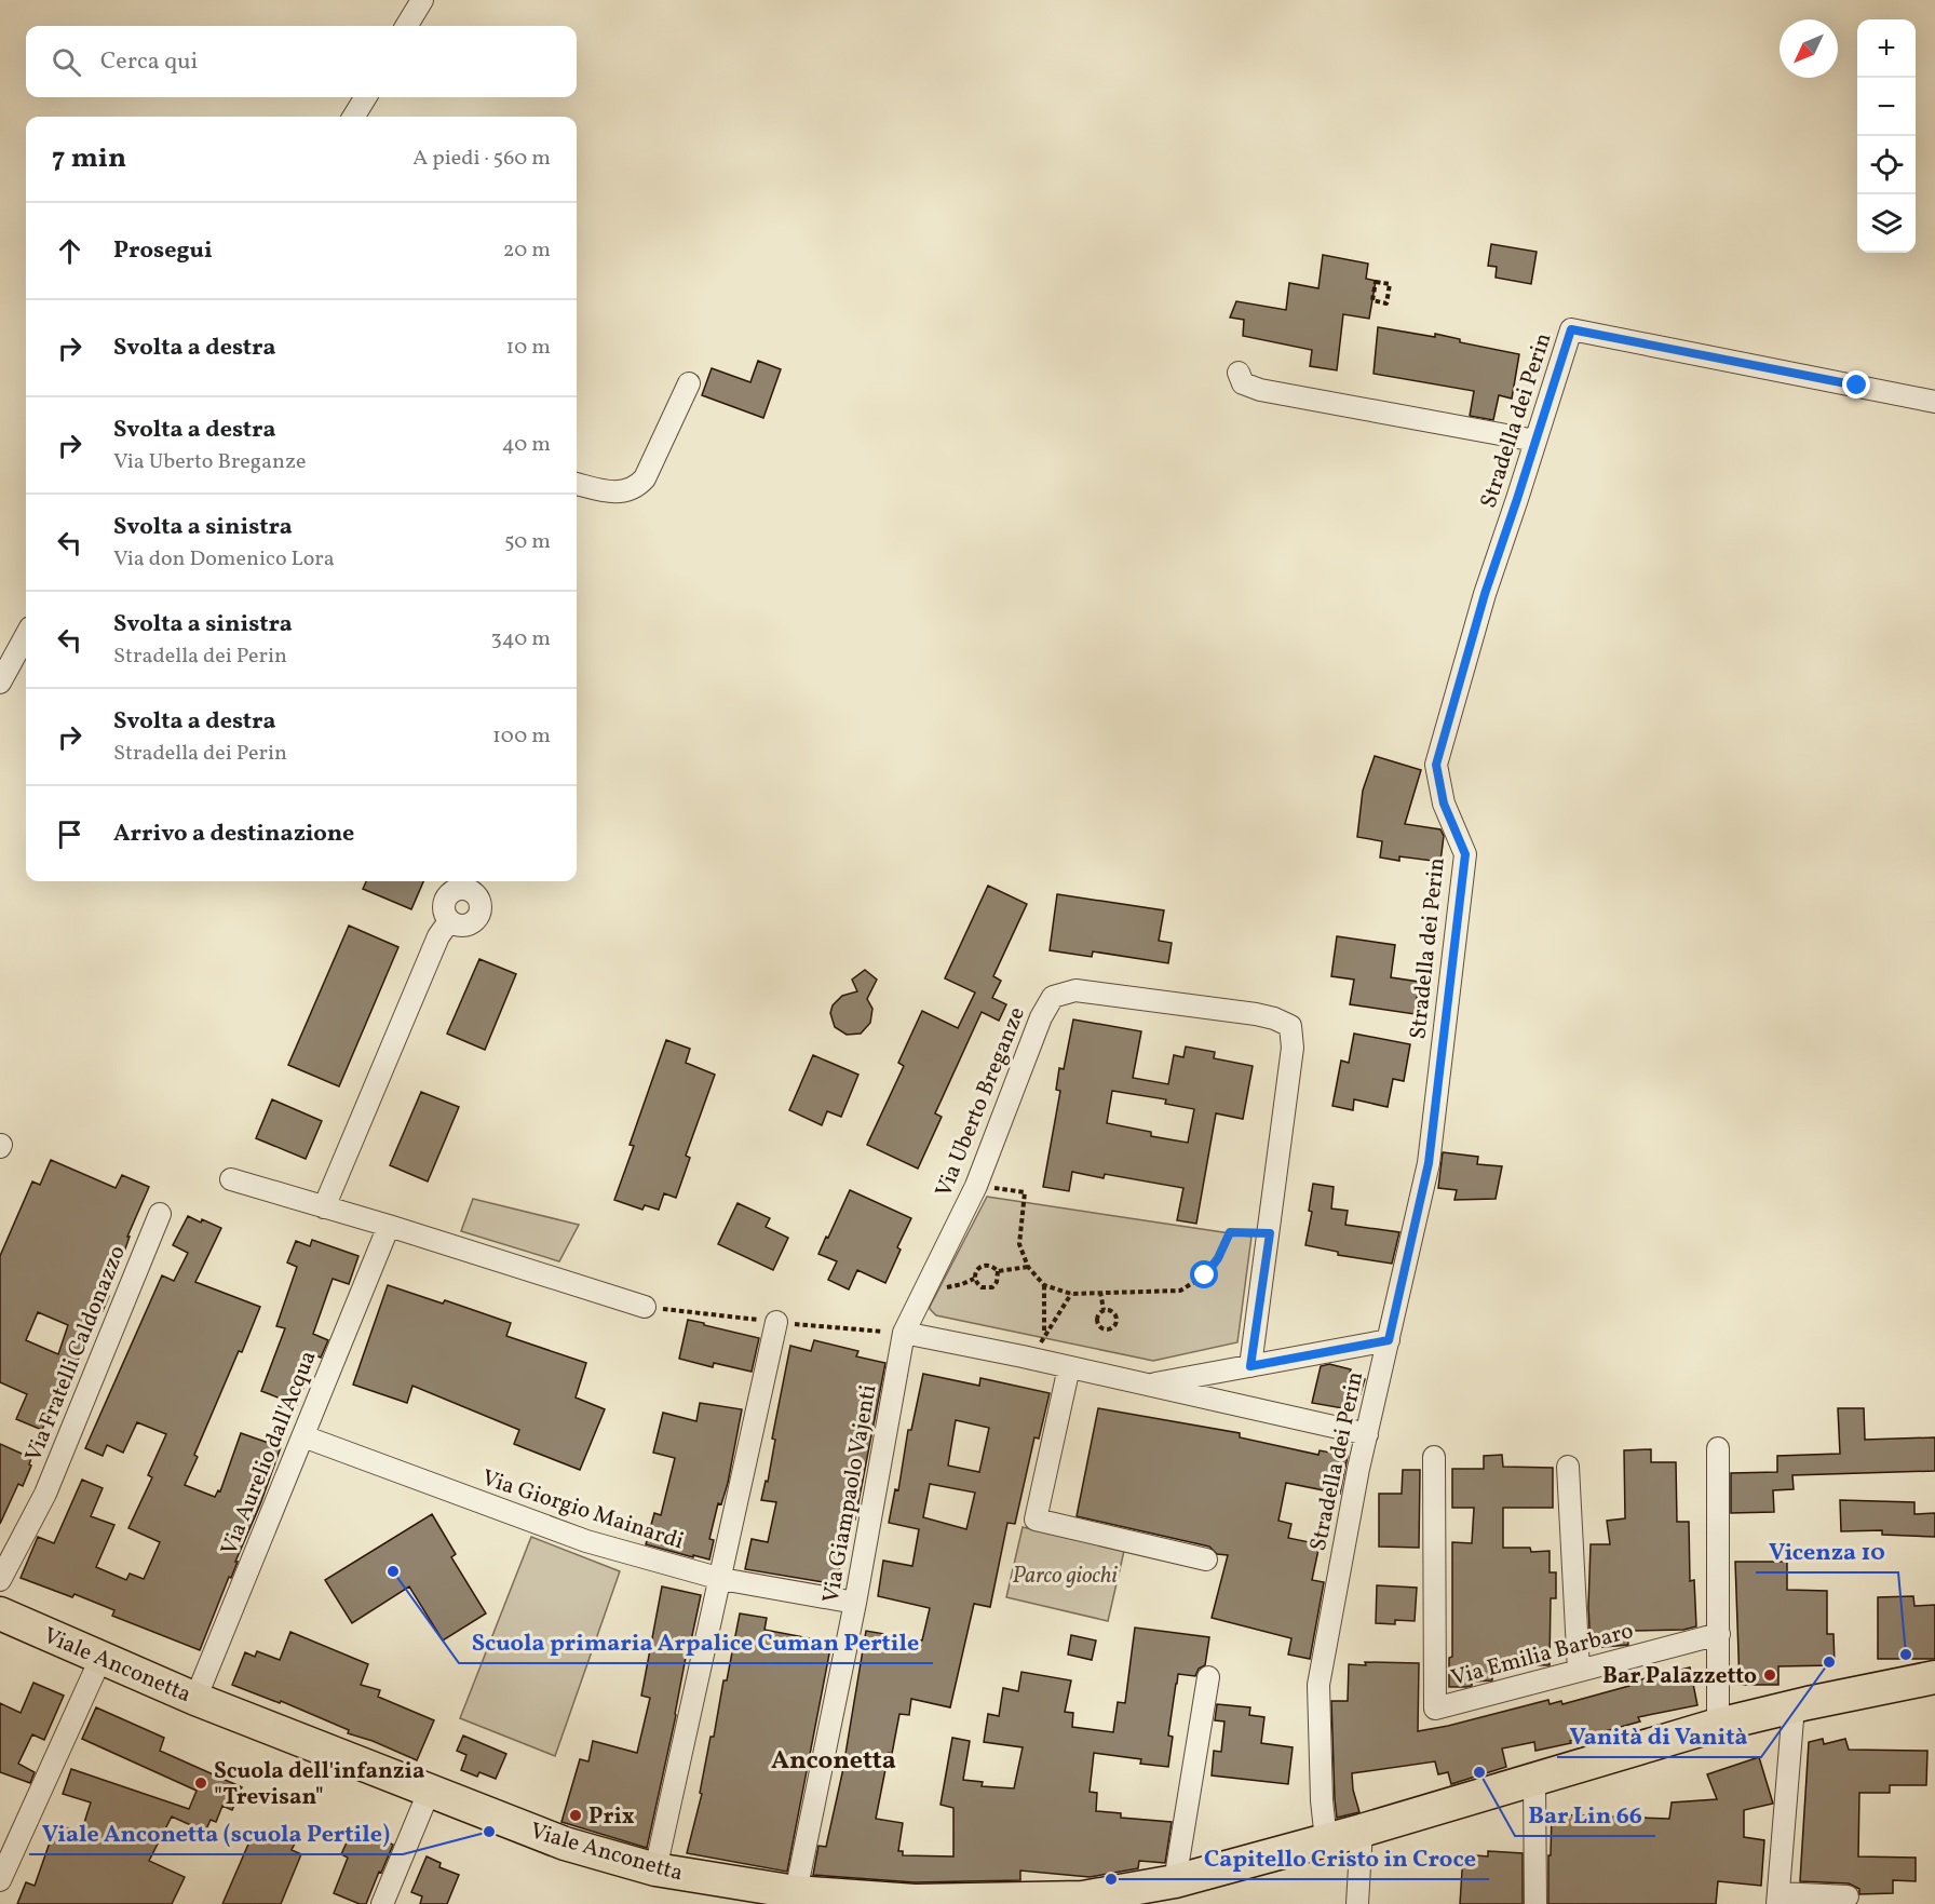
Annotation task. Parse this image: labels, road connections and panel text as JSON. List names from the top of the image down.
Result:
{
  "streets": {
    "main road": ["Viale Anconetta"],
    "street": [
      "Stradella dei Perin",
      "Via Uberto Breganze",
      "Via Fratelli Caldonazzo",
      "Via Aurelio dall'Acqua",
      "Via Giampaolo Vajenti",
      "Via Giorgio Mainardi",
      "Via Emilia Barbaro"
    ]
  },
  "crossings": [
    ["Stradella dei Perin", "Viale Anconetta"],
    ["Via Uberto Breganze", "Via Giampaolo Vajenti"],
    ["Via Aurelio dall'Acqua", "Via Giorgio Mainardi"],
    ["Via Aurelio dall'Acqua", "Viale Anconetta"],
    ["Via Giampaolo Vajenti", "Via Giorgio Mainardi"],
    ["Via Giampaolo Vajenti", "Viale Anconetta"]
  ],
  "districts": ["Anconetta"],
  "parks": ["Parco giochi"],
  "places": [
    "Scuola primaria Arpalice Cuman Pertile",
    "Vicenza 10",
    "Vanità di Vanità",
    "Bar Palazzetto",
    "Bar Lin 66",
    "Scuola dell'infanzia \"Trevisan\"",
    "Prix",
    "Viale Anconetta (scuola Pertile)",
    "Capitello Cristo in Croce"
  ],
  "north": "bottom left",
  "page": {
    "map_buttons": ["+", "−"],
    "search": "Cerca qui",
    "heading": ["7 min", "A piedi · 560 m"],
    "list": [
      ["Prosegui", "20 m"],
      ["Svolta a destra", "10 m"],
      ["Svolta a destra", "Via Uberto Breganze", "40 m"],
      ["Svolta a sinistra", "Via don Domenico Lora", "50 m"],
      ["Svolta a sinistra", "Stradella dei Perin", "340 m"],
      ["Svolta a destra", "Stradella dei Perin", "100 m"],
      "Arrivo a destinazione"
    ]
  }
}
